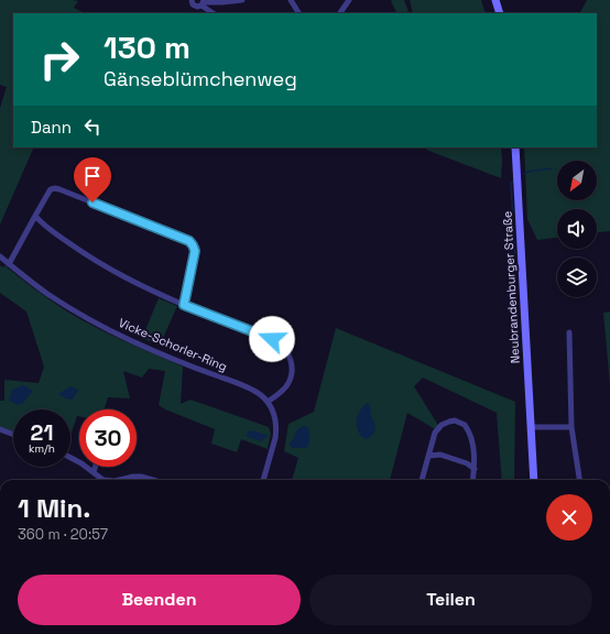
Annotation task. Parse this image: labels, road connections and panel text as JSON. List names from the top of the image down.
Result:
{
  "streets": {
    "main road": ["Neubrandenburger Straße"],
    "street": ["Vicke-Schorler-Ring"]
  },
  "north": "bottom left",
  "page": {
    "turn": ["130 m", "Gänseblümchenweg"],
    "then": "Dann",
    "speed": "21 km/h",
    "limit": "30",
    "heading": ["1 Min.", "360 m · 20:57"],
    "buttons": ["Beenden", "Teilen"]
  }
}
